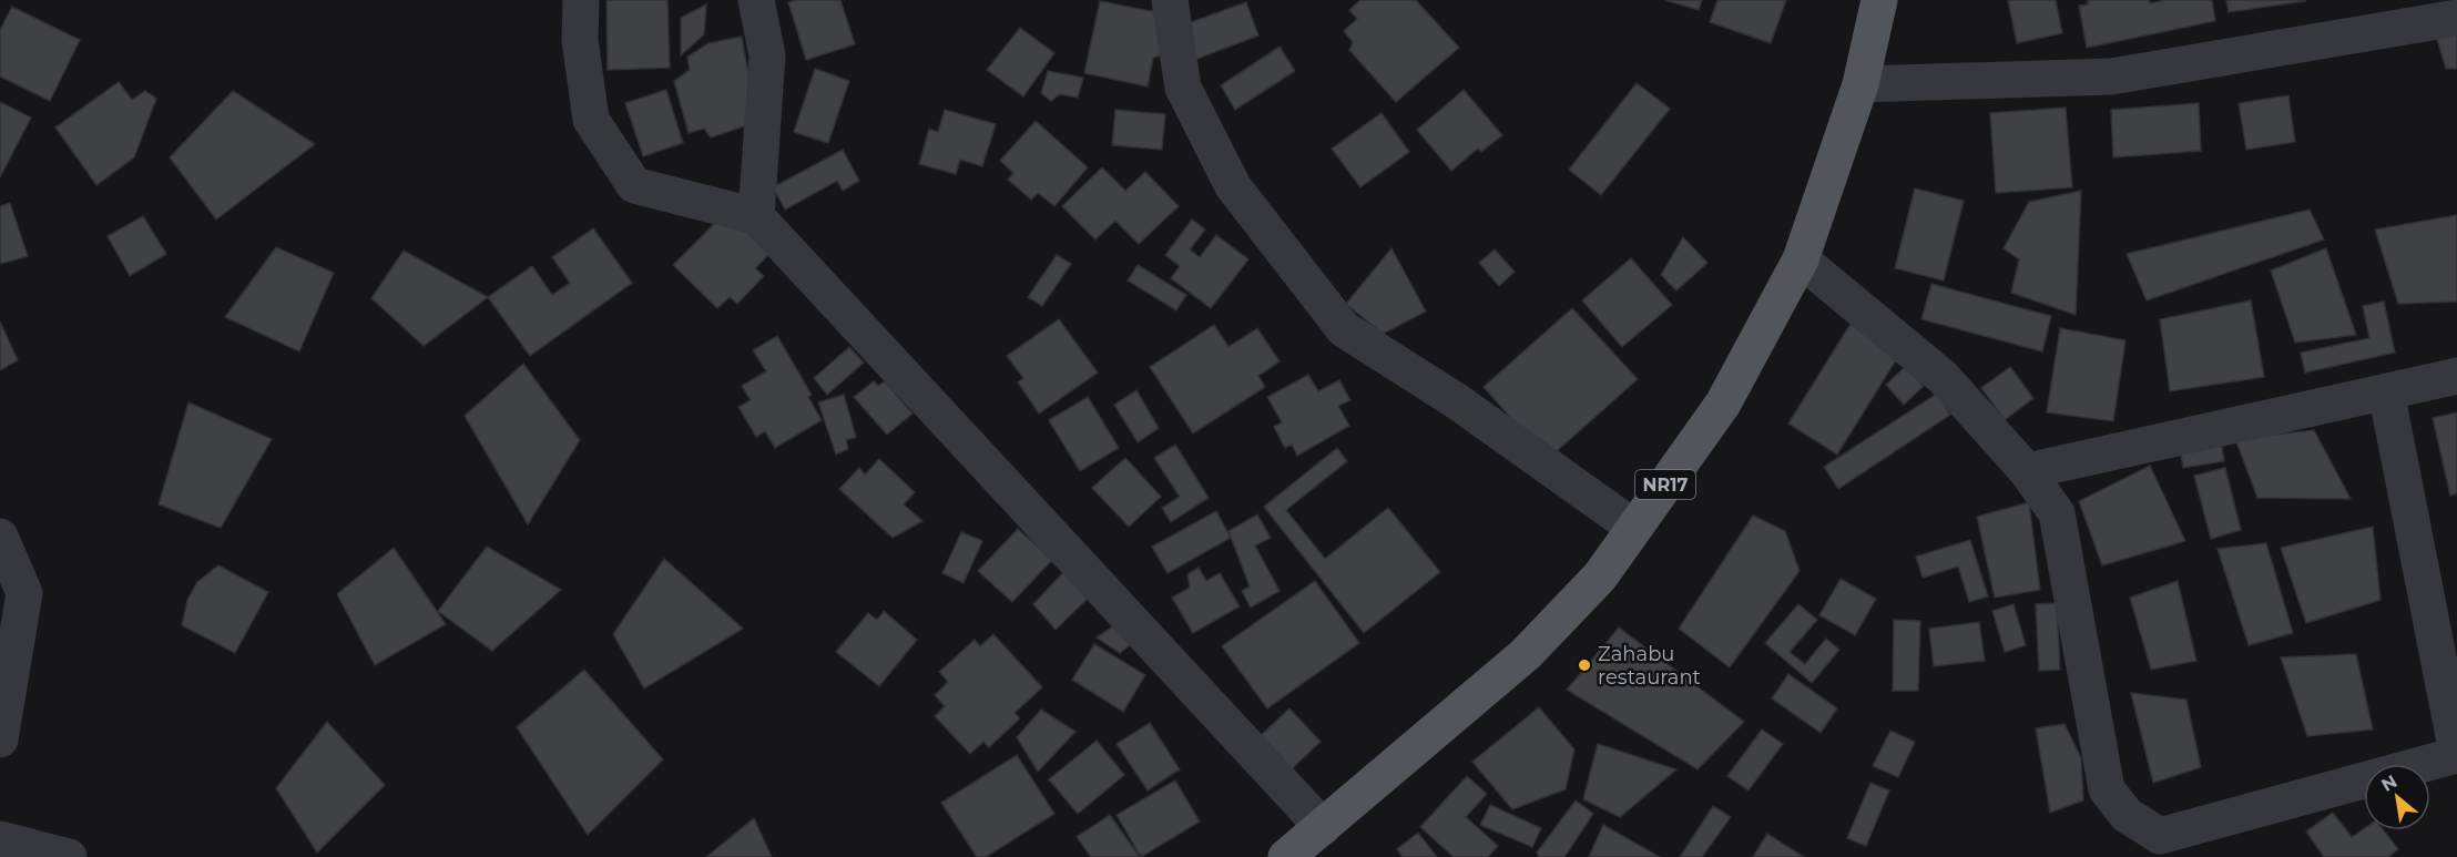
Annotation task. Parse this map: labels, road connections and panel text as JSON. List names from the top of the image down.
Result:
{
  "streets": {
    "main road": ["NR17"]
  },
  "places": ["Zahabu restaurant"],
  "north": "top left"
}
